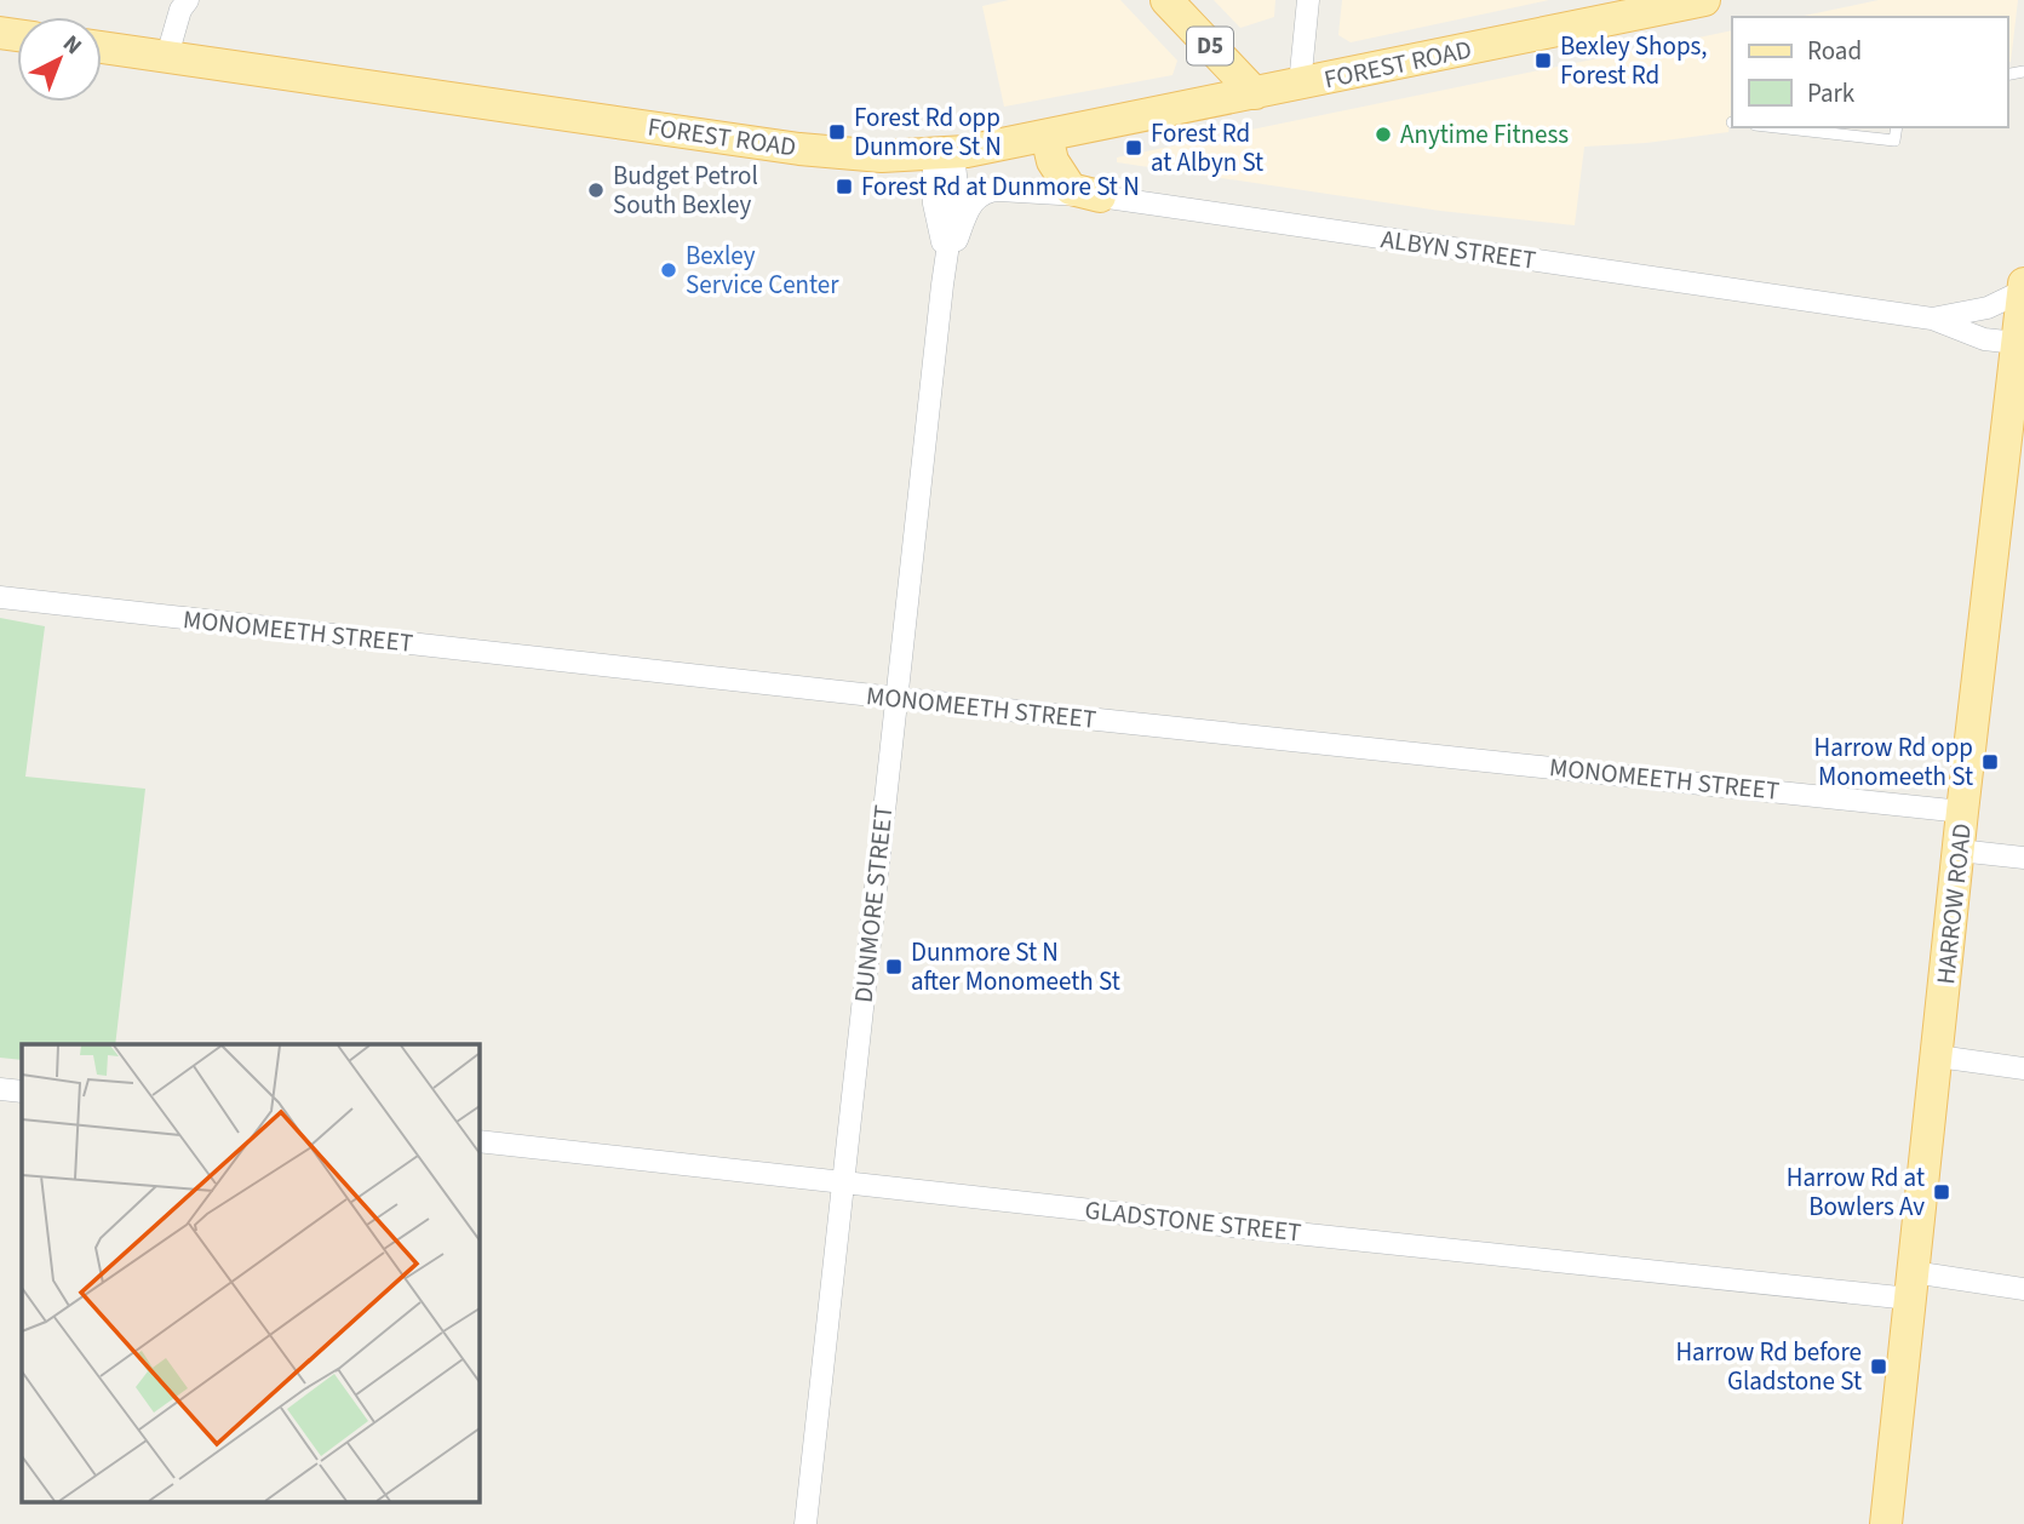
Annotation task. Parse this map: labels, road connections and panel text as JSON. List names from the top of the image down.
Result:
{
  "streets": {
    "main road": ["D5", "FOREST ROAD", "HARROW ROAD"],
    "street": [
      "ALBYN STREET",
      "MONOMEETH STREET",
      "DUNMORE STREET",
      "GLADSTONE STREET"
    ]
  },
  "crossings": [
    ["D5", "FOREST ROAD"],
    ["FOREST ROAD", "DUNMORE STREET"],
    ["ALBYN STREET", "DUNMORE STREET"],
    ["ALBYN STREET", "HARROW ROAD"],
    ["MONOMEETH STREET", "DUNMORE STREET"],
    ["MONOMEETH STREET", "HARROW ROAD"],
    ["DUNMORE STREET", "GLADSTONE STREET"],
    ["HARROW ROAD", "GLADSTONE STREET"]
  ],
  "places": {
    "transit": [
      "Bexley Shops, Forest Rd",
      "Forest Rd opp Dunmore St N",
      "Forest Rd at Albyn St",
      "Forest Rd at Dunmore St N",
      "Harrow Rd opp Monomeeth St",
      "Dunmore St N after Monomeeth St",
      "Harrow Rd at Bowlers Av",
      "Harrow Rd before Gladstone St"
    ],
    "other": ["Anytime Fitness", "Budget Petrol South Bexley", "Bexley Service Center"]
  },
  "legend": ["Road", "Park"],
  "north": "top right"
}
